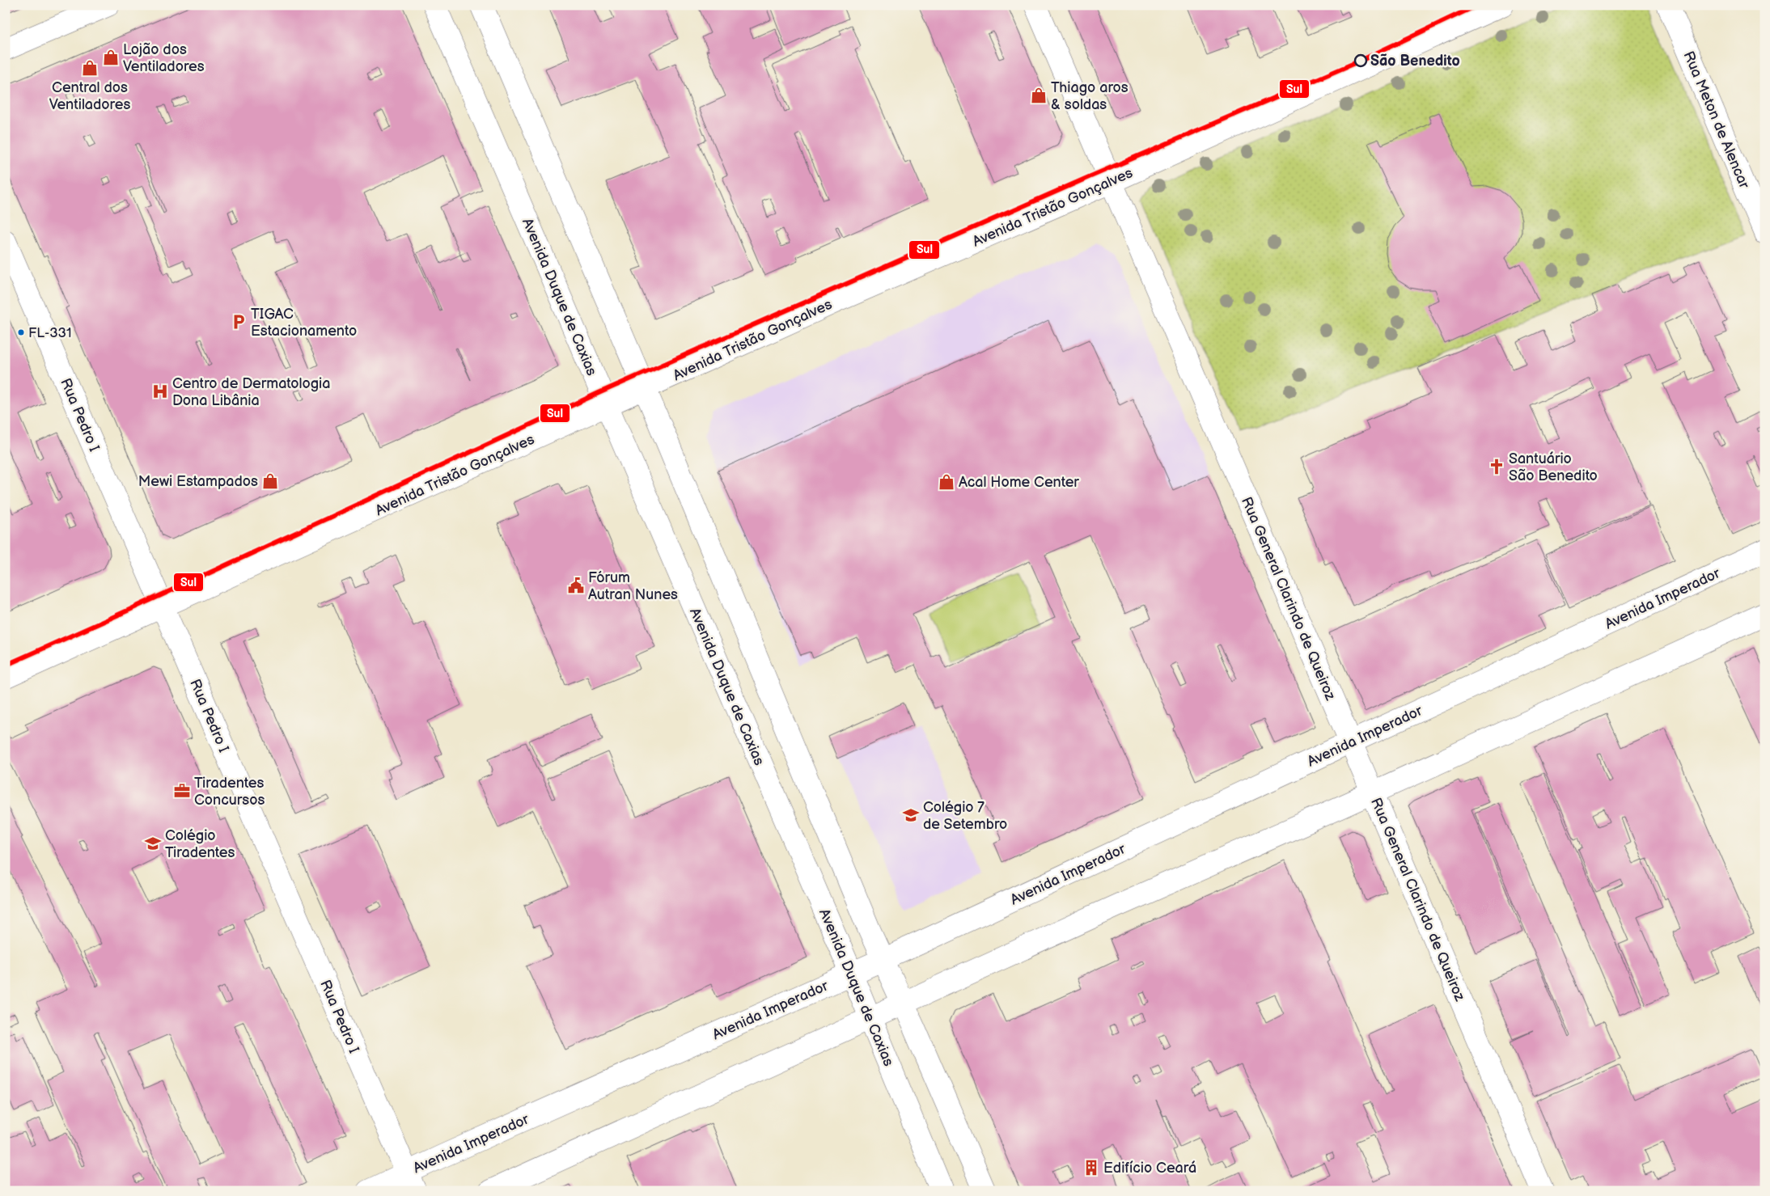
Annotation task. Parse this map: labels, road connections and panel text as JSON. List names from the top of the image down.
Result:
{
  "streets": {
    "main road": [
      "Rua Meton de Alencar",
      "Avenida Tristão Gonçalves",
      "Avenida Duque de Caxias",
      "Rua Pedro I",
      "Rua General Clarindo de Queiroz",
      "Avenida Imperador"
    ]
  },
  "crossings": [
    ["Avenida Tristão Gonçalves", "Avenida Duque de Caxias"],
    ["Avenida Tristão Gonçalves", "Rua Pedro I"],
    ["Avenida Tristão Gonçalves", "Rua General Clarindo de Queiroz"],
    ["Avenida Duque de Caxias", "Avenida Imperador"],
    ["Rua Pedro I", "Avenida Imperador"],
    ["Rua General Clarindo de Queiroz", "Avenida Imperador"]
  ],
  "places": {
    "shop": [
      "Lojão dos Ventiladores",
      "Central dos Ventiladores",
      "Thiago aros & soldas",
      "Mewi Estampados",
      "Acal Home Center"
    ],
    "other": ["São Benedito", "FL-331"],
    "parking": ["TIGAC Estacionamento"],
    "hospital": ["Centro de Dermatologia Dona Libânia"],
    "church": ["Santuário São Benedito"],
    "public building": ["Fórum Autran Nunes"],
    "office": ["Tiradentes Concursos"],
    "school or university": ["Colégio 7 de Setembro", "Colégio Tiradentes"],
    "building": ["Edifício Ceará"]
  },
  "lines": ["transit line Sul"]
}
